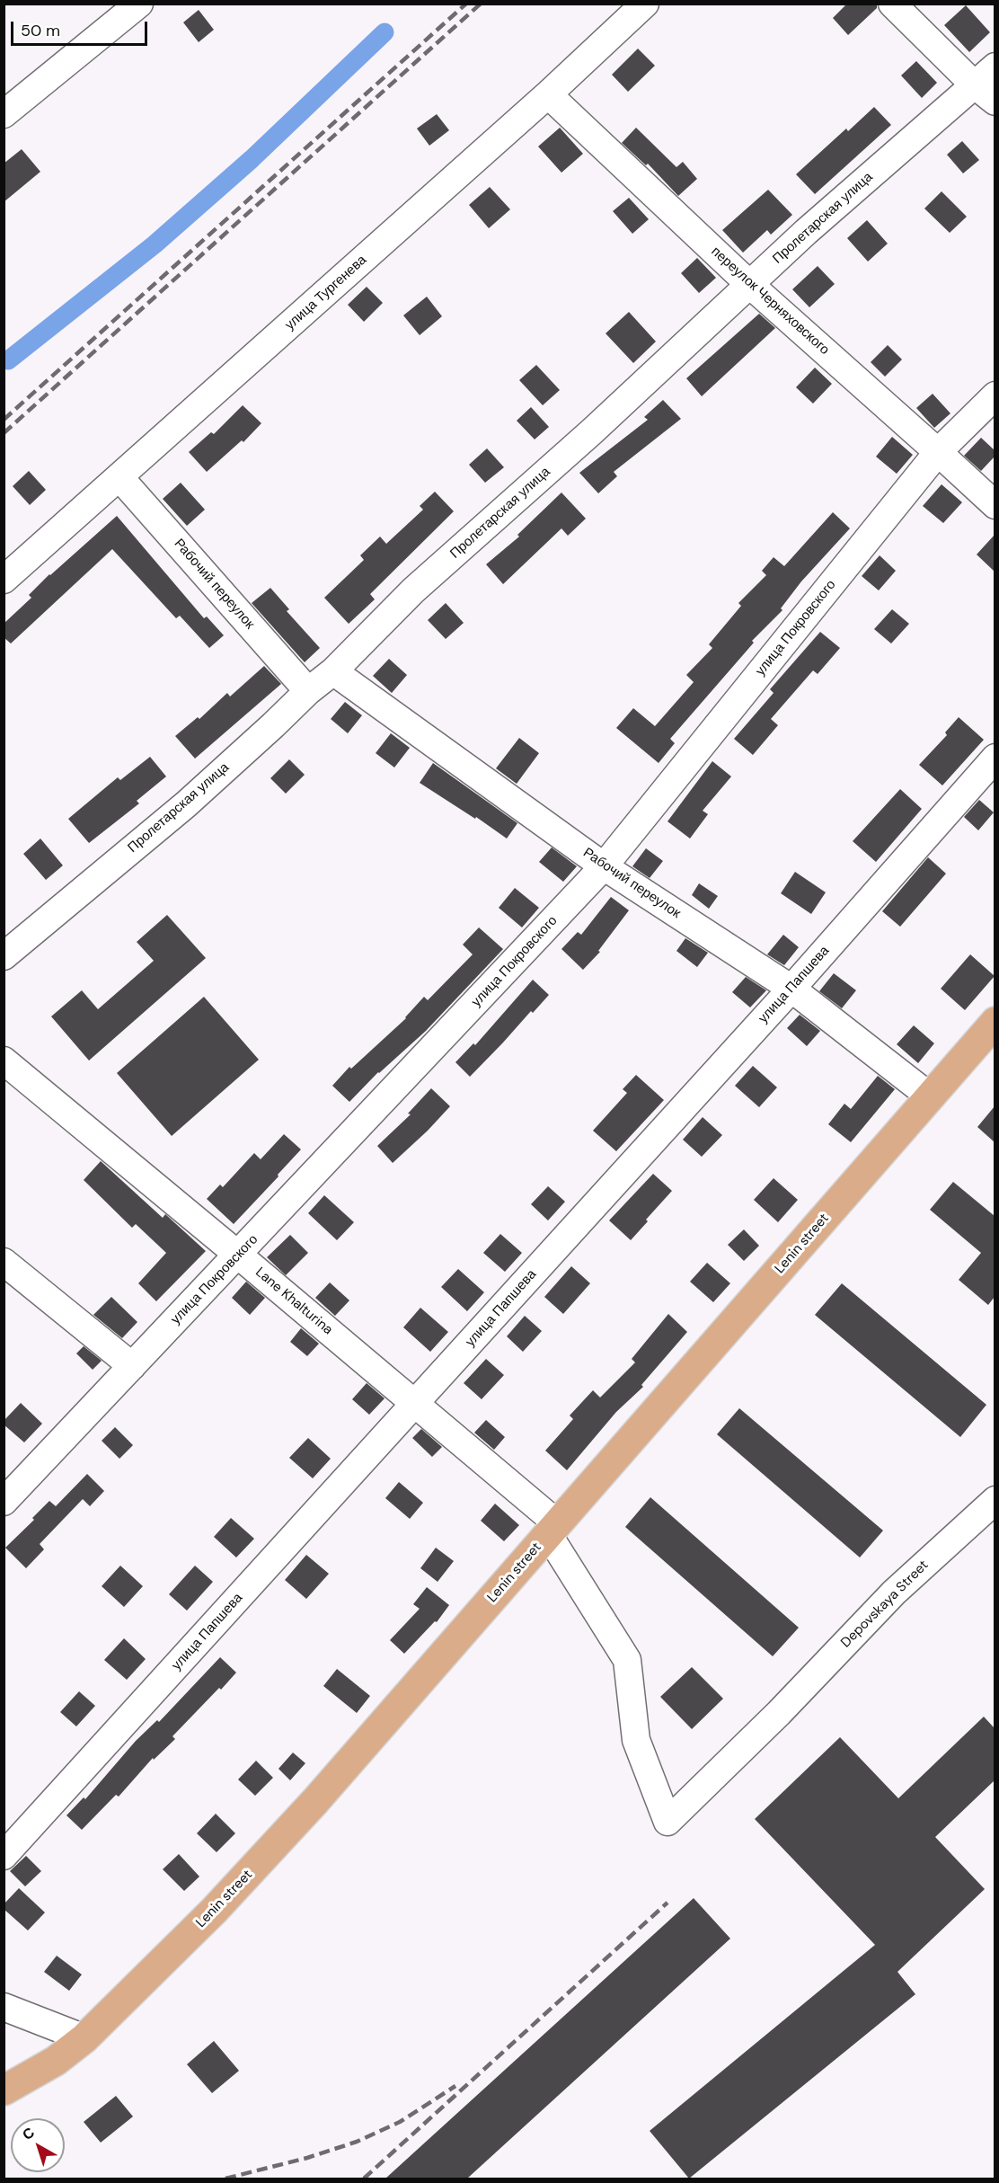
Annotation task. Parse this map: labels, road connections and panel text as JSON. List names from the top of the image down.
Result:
{
  "streets": {
    "main road": ["Lenin street"],
    "street": [
      "Пролетарская улица",
      "улица Тургенева",
      "переулок Черняховского",
      "Рабочий переулок",
      "улица Покровского",
      "улица Папшева",
      "Lane Khalturina",
      "Depovskaya Street"
    ]
  },
  "crossings": [
    ["Пролетарская улица", "переулок Черняховского"],
    ["Пролетарская улица", "Рабочий переулок"],
    ["улица Тургенева", "переулок Черняховского"],
    ["улица Тургенева", "Рабочий переулок"],
    ["переулок Черняховского", "улица Покровского"],
    ["Рабочий переулок", "улица Покровского"],
    ["Рабочий переулок", "улица Папшева"],
    ["Рабочий переулок", "Lenin street"],
    ["улица Покровского", "Lane Khalturina"],
    ["улица Папшева", "Lane Khalturina"],
    ["Lenin street", "Lane Khalturina"],
    ["Lenin street", "Depovskaya Street"],
    ["Lane Khalturina", "Depovskaya Street"]
  ],
  "scale_bar": "50 m",
  "north": "top left"
}
